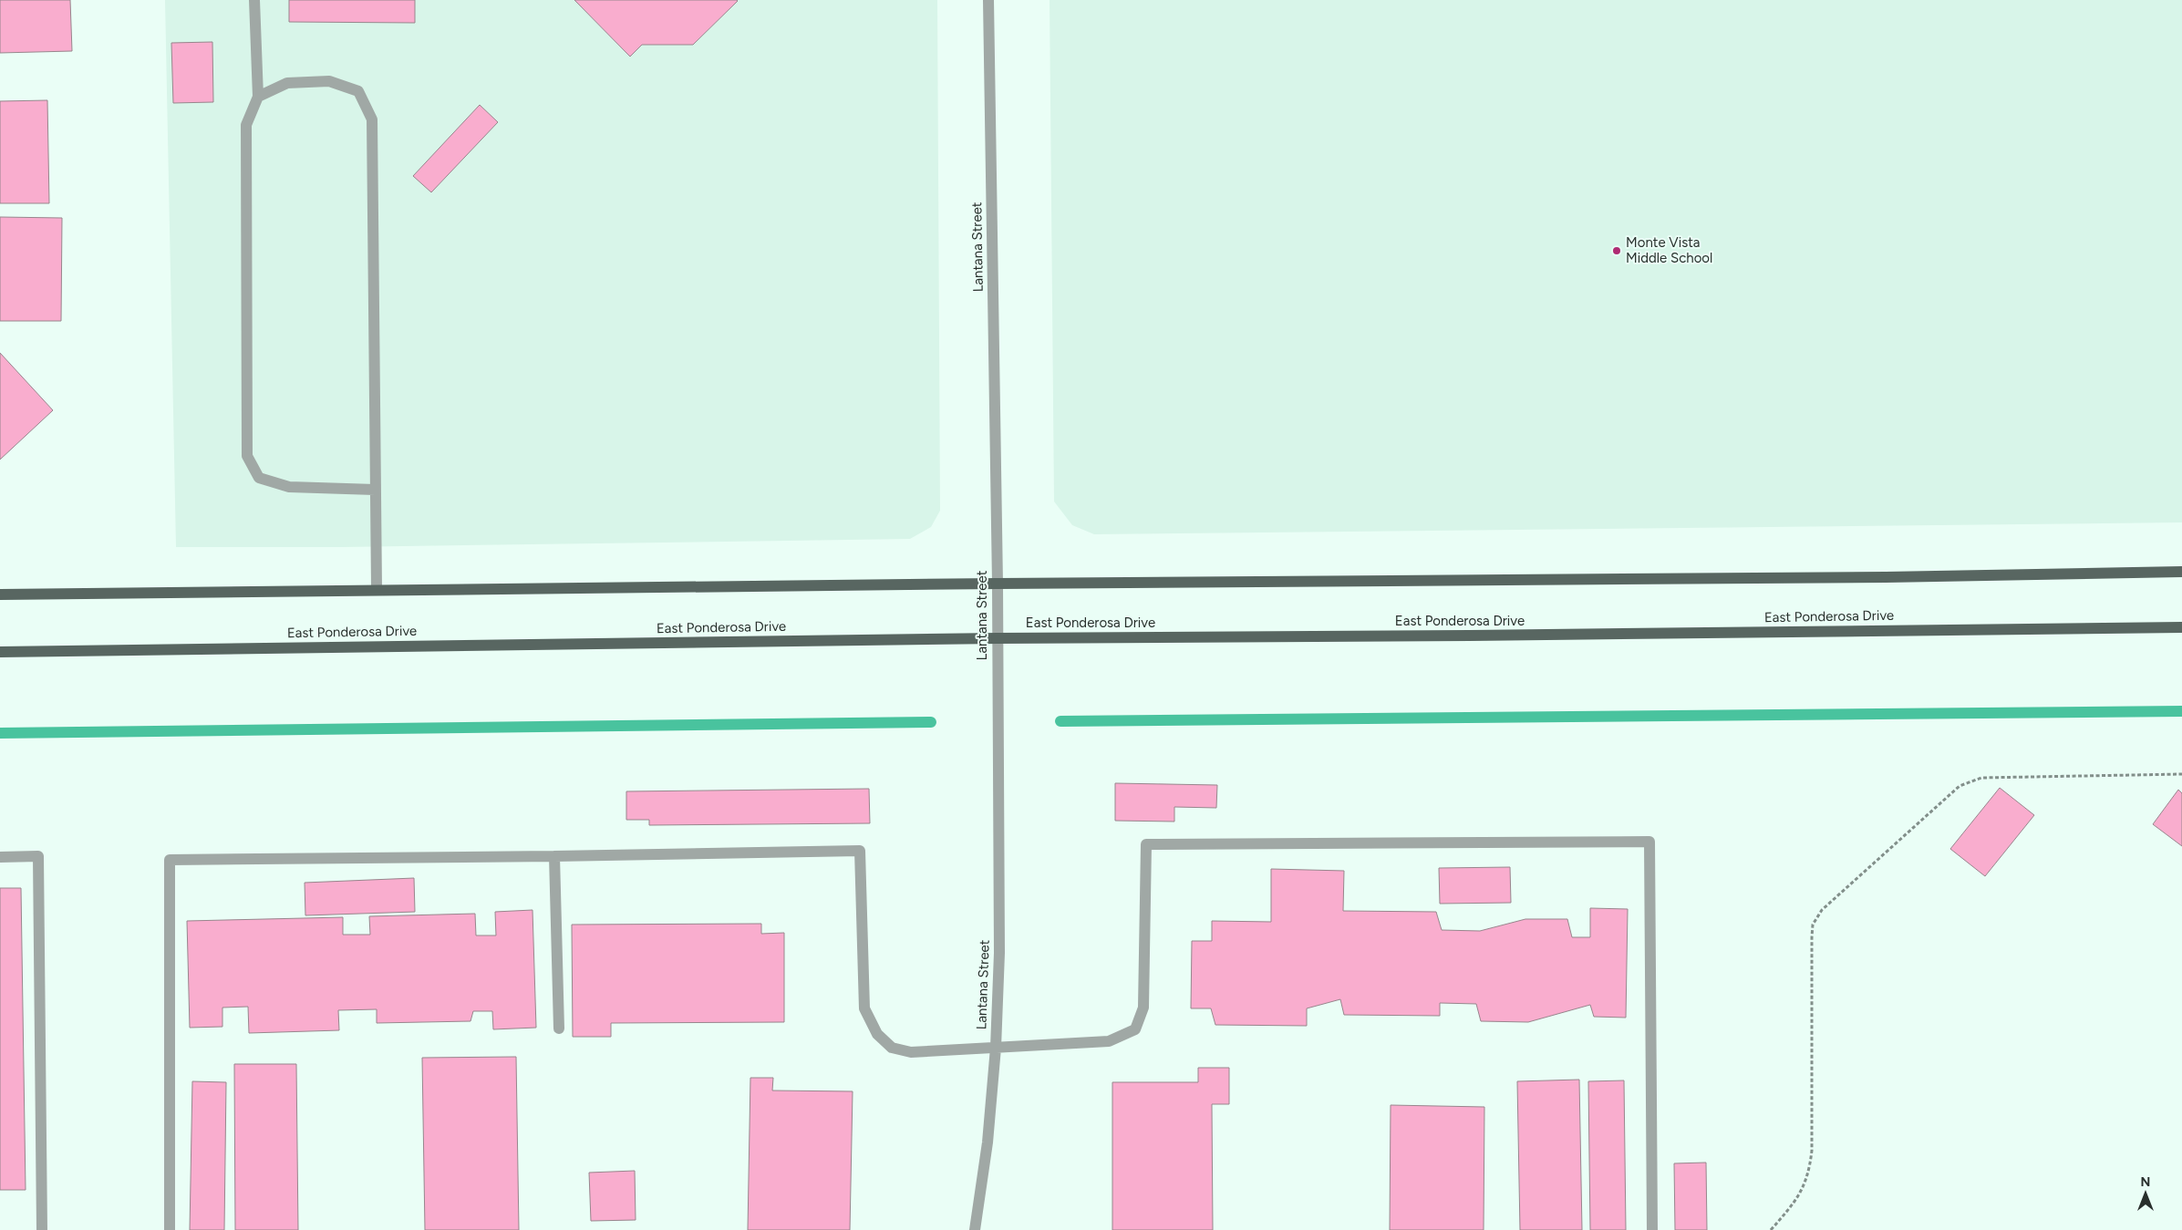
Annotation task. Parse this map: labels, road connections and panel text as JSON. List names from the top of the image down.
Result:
{
  "streets": {
    "main road": ["East Ponderosa Drive"],
    "street": ["Lantana Street"]
  },
  "crossings": [
    ["Lantana Street", "East Ponderosa Drive"]
  ],
  "places": ["Monte Vista Middle School"],
  "north": "top"
}
